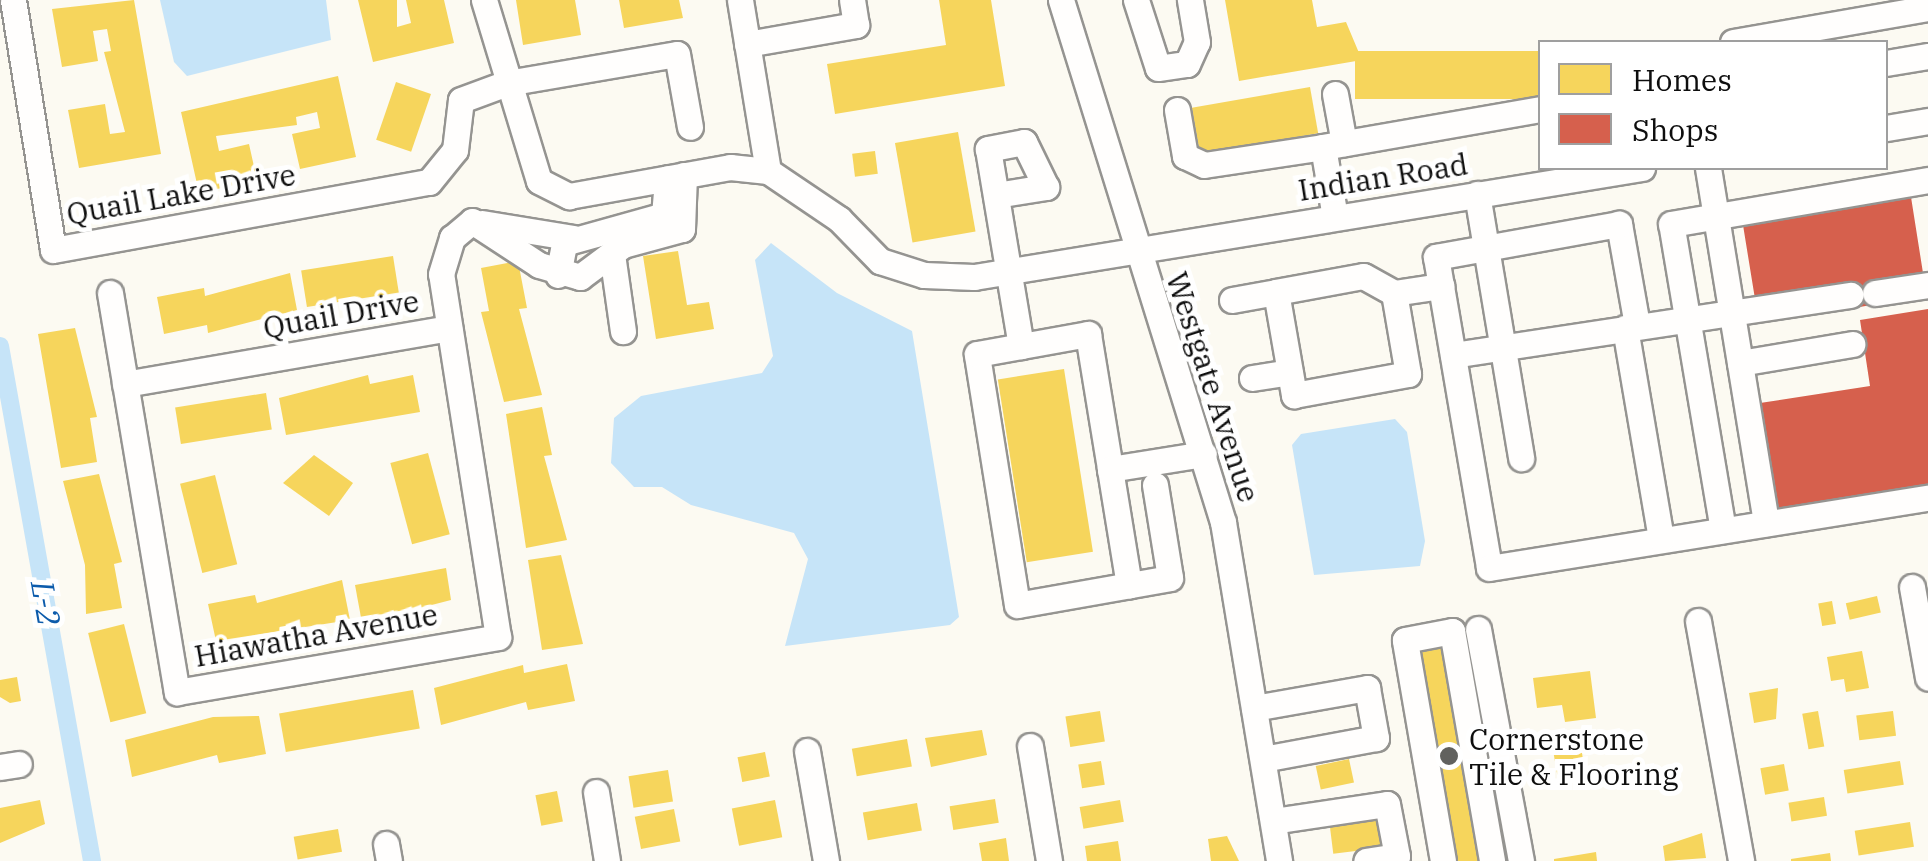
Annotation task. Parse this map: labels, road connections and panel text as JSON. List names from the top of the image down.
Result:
{
  "streets": {
    "street": [
      "Indian Road",
      "Quail Lake Drive",
      "Quail Drive",
      "Westgate Avenue",
      "Hiawatha Avenue"
    ]
  },
  "crossings": [
    ["Indian Road", "Westgate Avenue"],
    ["Quail Drive", "Hiawatha Avenue"]
  ],
  "water": ["L-2"],
  "places": ["Cornerstone Tile & Flooring"],
  "legend": ["Homes", "Shops"]
}
